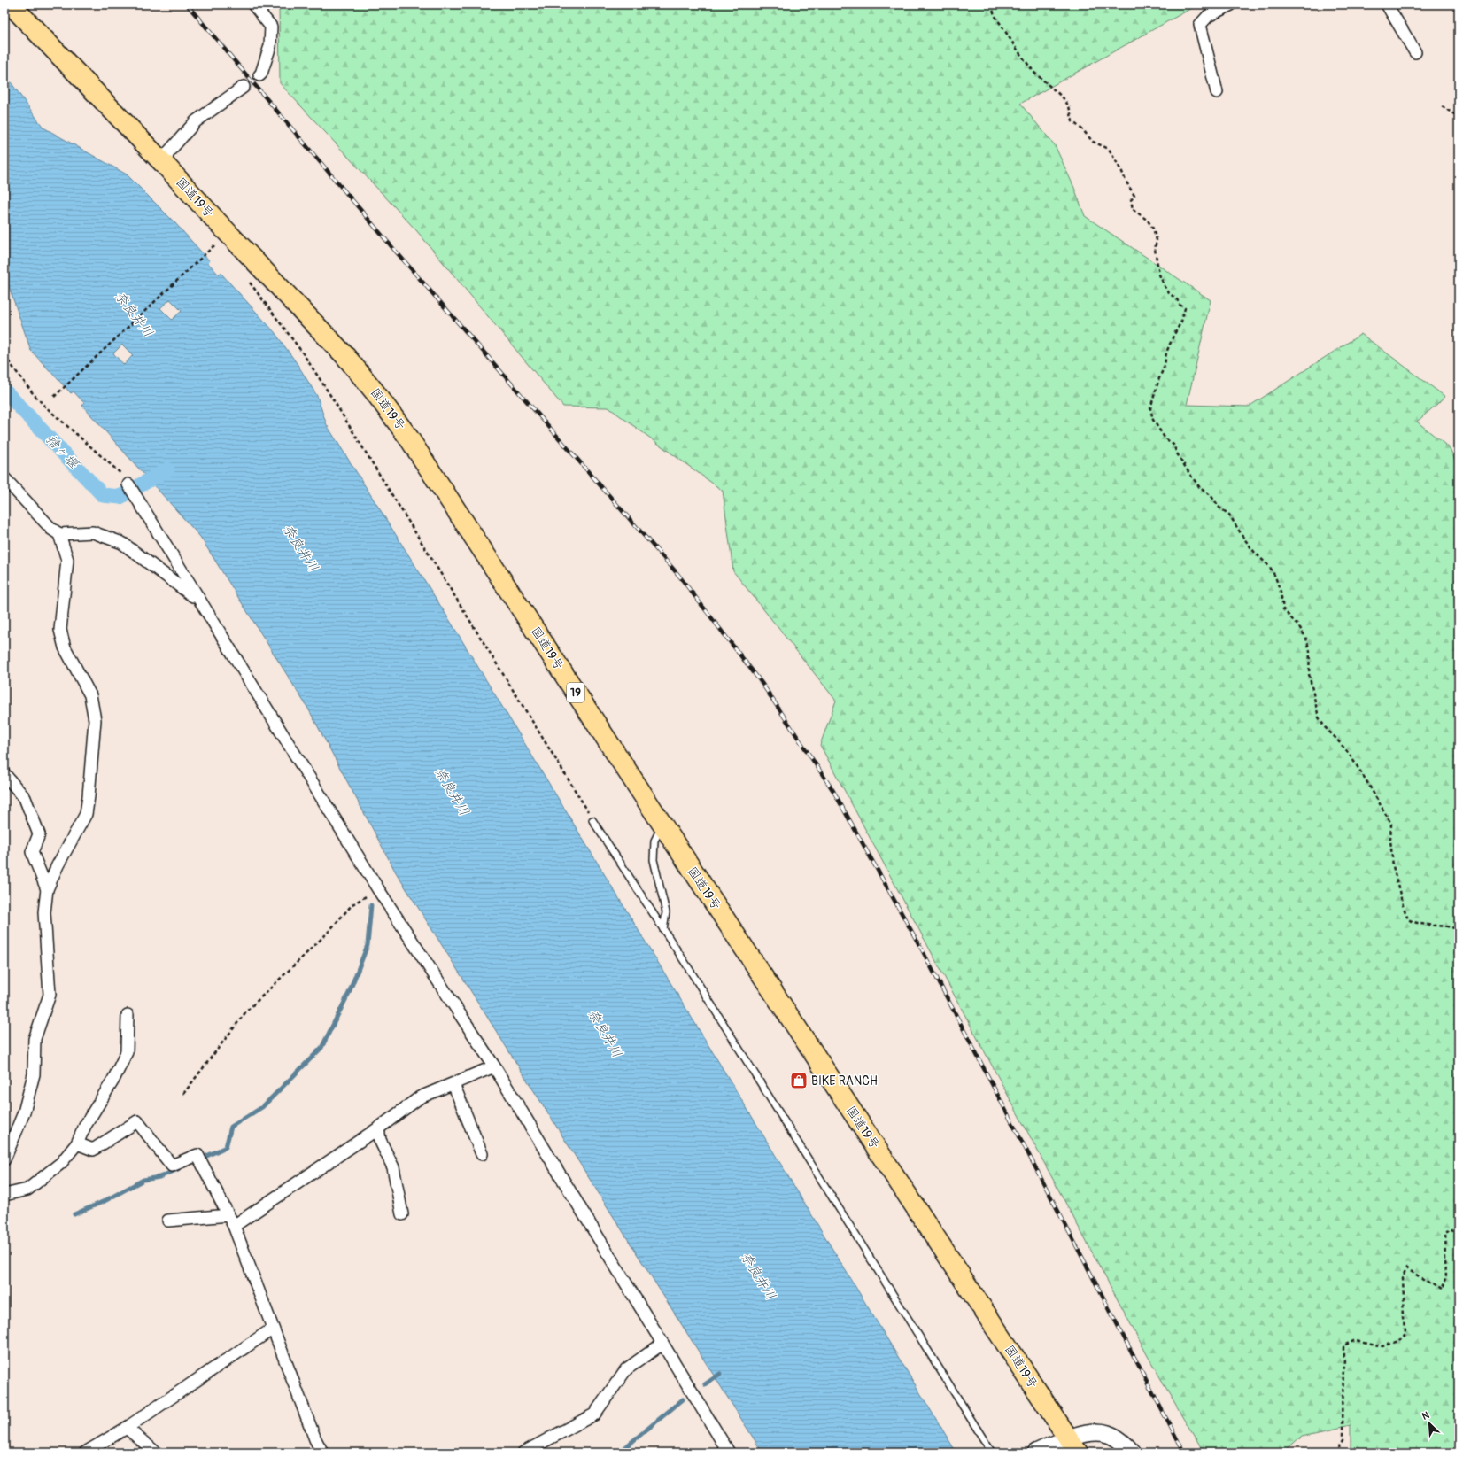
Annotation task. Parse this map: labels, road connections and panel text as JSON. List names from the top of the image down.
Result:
{
  "streets": {
    "highway": ["国道19号", "19"]
  },
  "water": ["奈良井川", "捨ヶ堰"],
  "places": {
    "shop": ["BIKE RANCH"]
  },
  "north": "top left"
}
